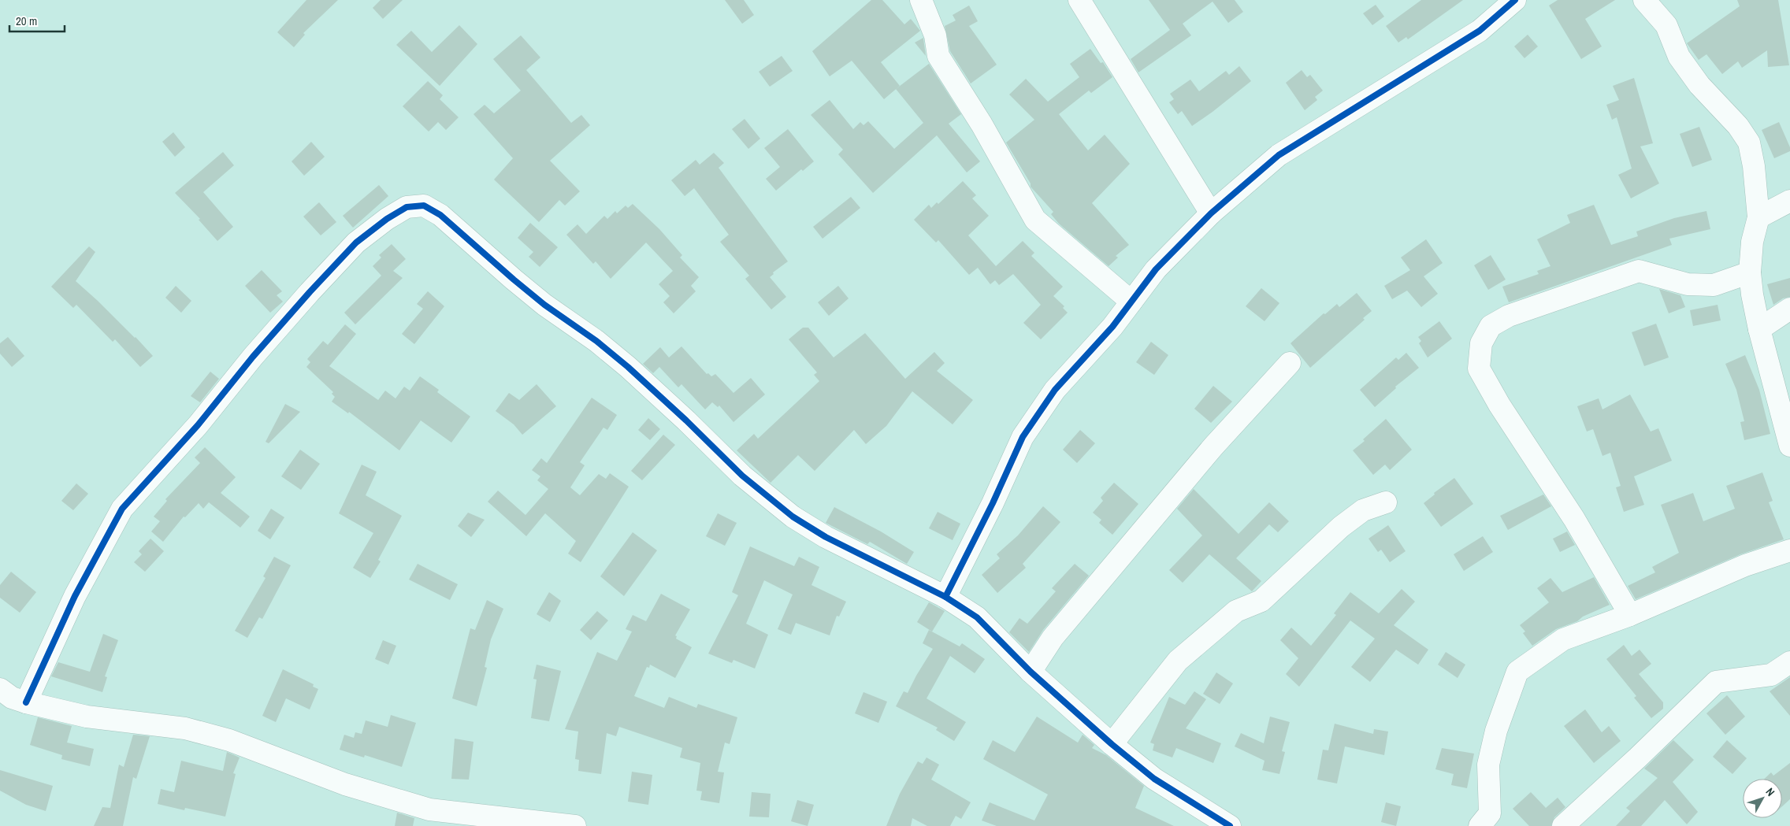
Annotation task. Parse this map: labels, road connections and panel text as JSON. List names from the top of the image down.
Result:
{
  "scale_bar": "20 m",
  "north": "top right"
}
